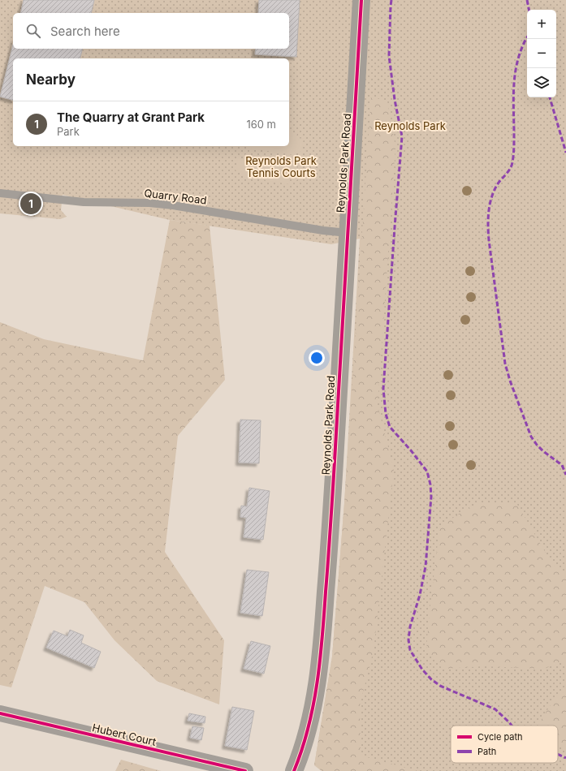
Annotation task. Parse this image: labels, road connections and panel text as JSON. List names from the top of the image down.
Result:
{
  "streets": {
    "main road": ["Reynolds Park Road"],
    "street": ["Hubert Court"],
    "lane": ["Quarry Road"]
  },
  "crossings": [
    ["Reynolds Park Road", "Quarry Road"]
  ],
  "parks": ["Reynolds Park", "Reynolds Park Tennis Courts"],
  "legend": ["Cycle path", "Path"],
  "page": {
    "map_buttons": ["+", "−"],
    "search": "Search here",
    "heading": "Nearby",
    "list": [
      {
        "mark": "1",
        "name": "The Quarry at Grant Park",
        "note": "Park",
        "value": "160 m"
      }
    ],
    "pins": "1"
  }
}
